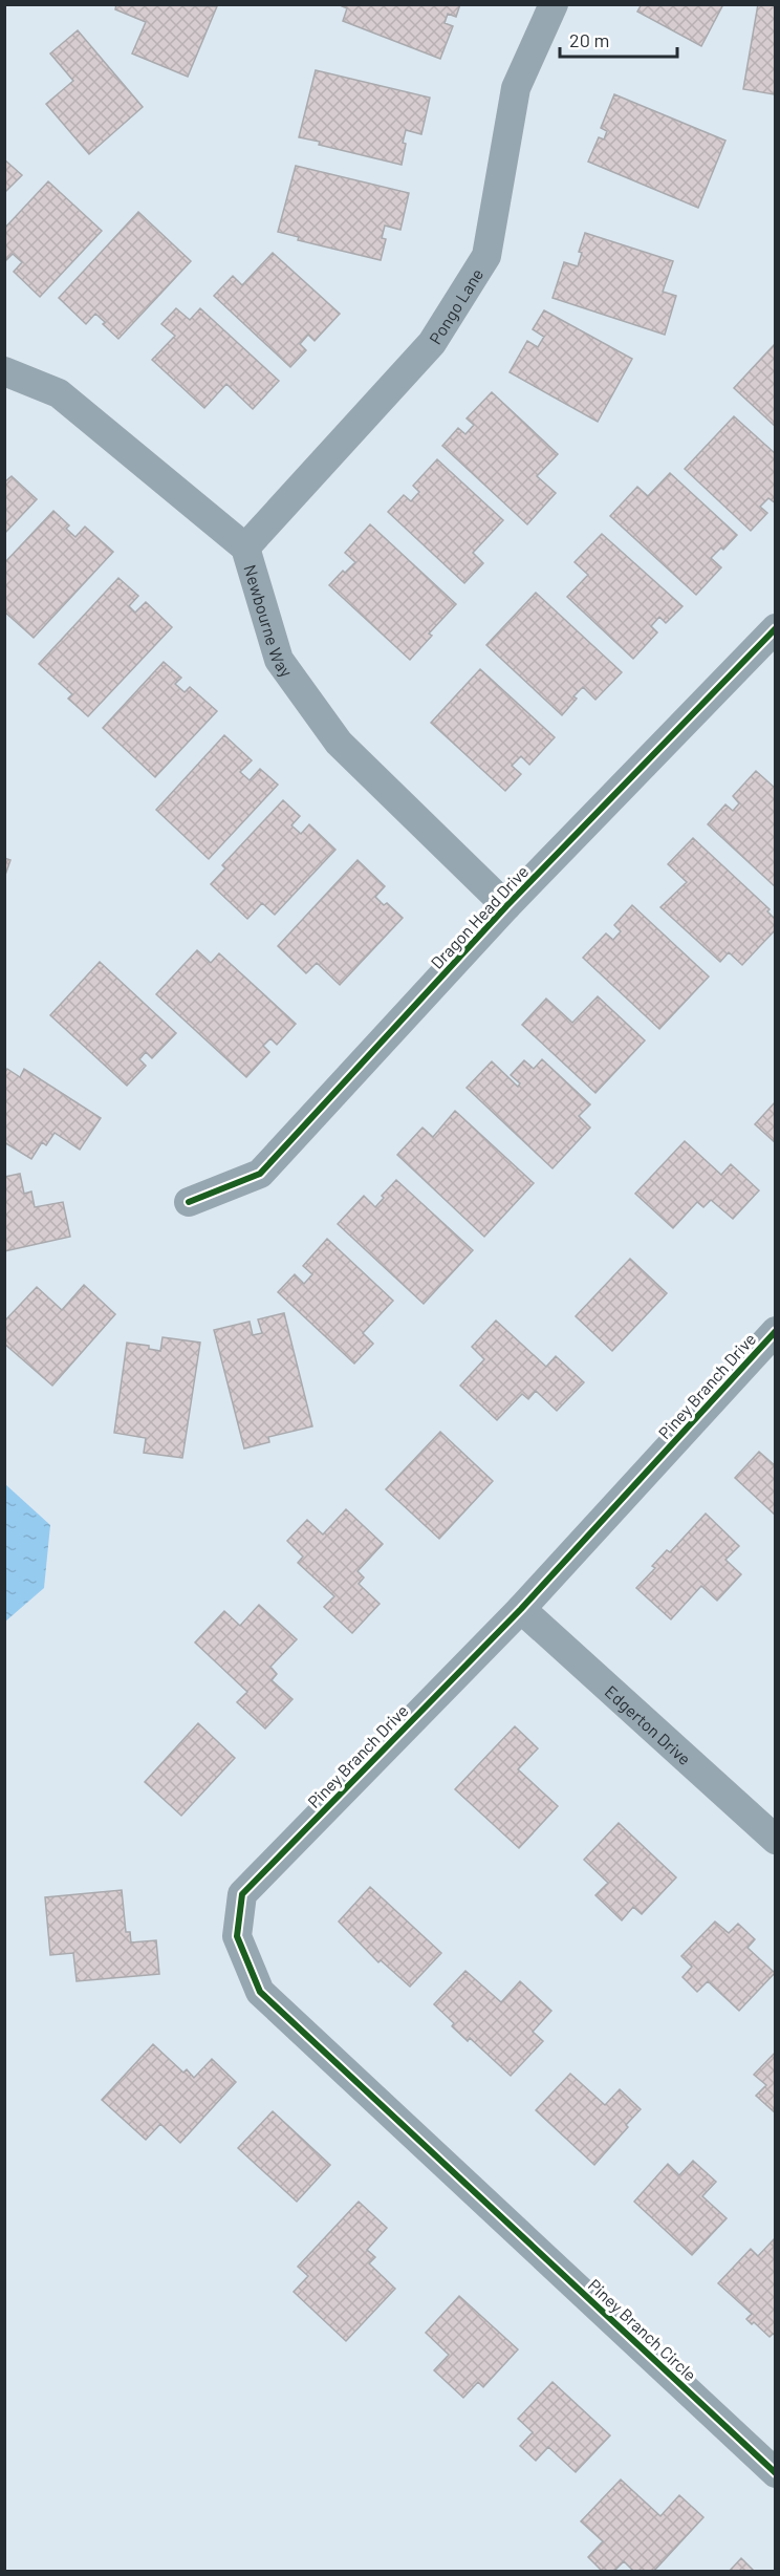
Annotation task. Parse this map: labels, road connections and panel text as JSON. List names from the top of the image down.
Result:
{
  "streets": {
    "street": [
      "Pongo Lane",
      "Newbourne Way",
      "Dragon Head Drive",
      "Piney Branch Drive",
      "Edgerton Drive",
      "Piney Branch Circle"
    ]
  },
  "crossings": [
    ["Pongo Lane", "Newbourne Way"],
    ["Newbourne Way", "Dragon Head Drive"],
    ["Piney Branch Drive", "Edgerton Drive"],
    ["Piney Branch Drive", "Piney Branch Circle"]
  ],
  "scale_bar": "20 m"
}
